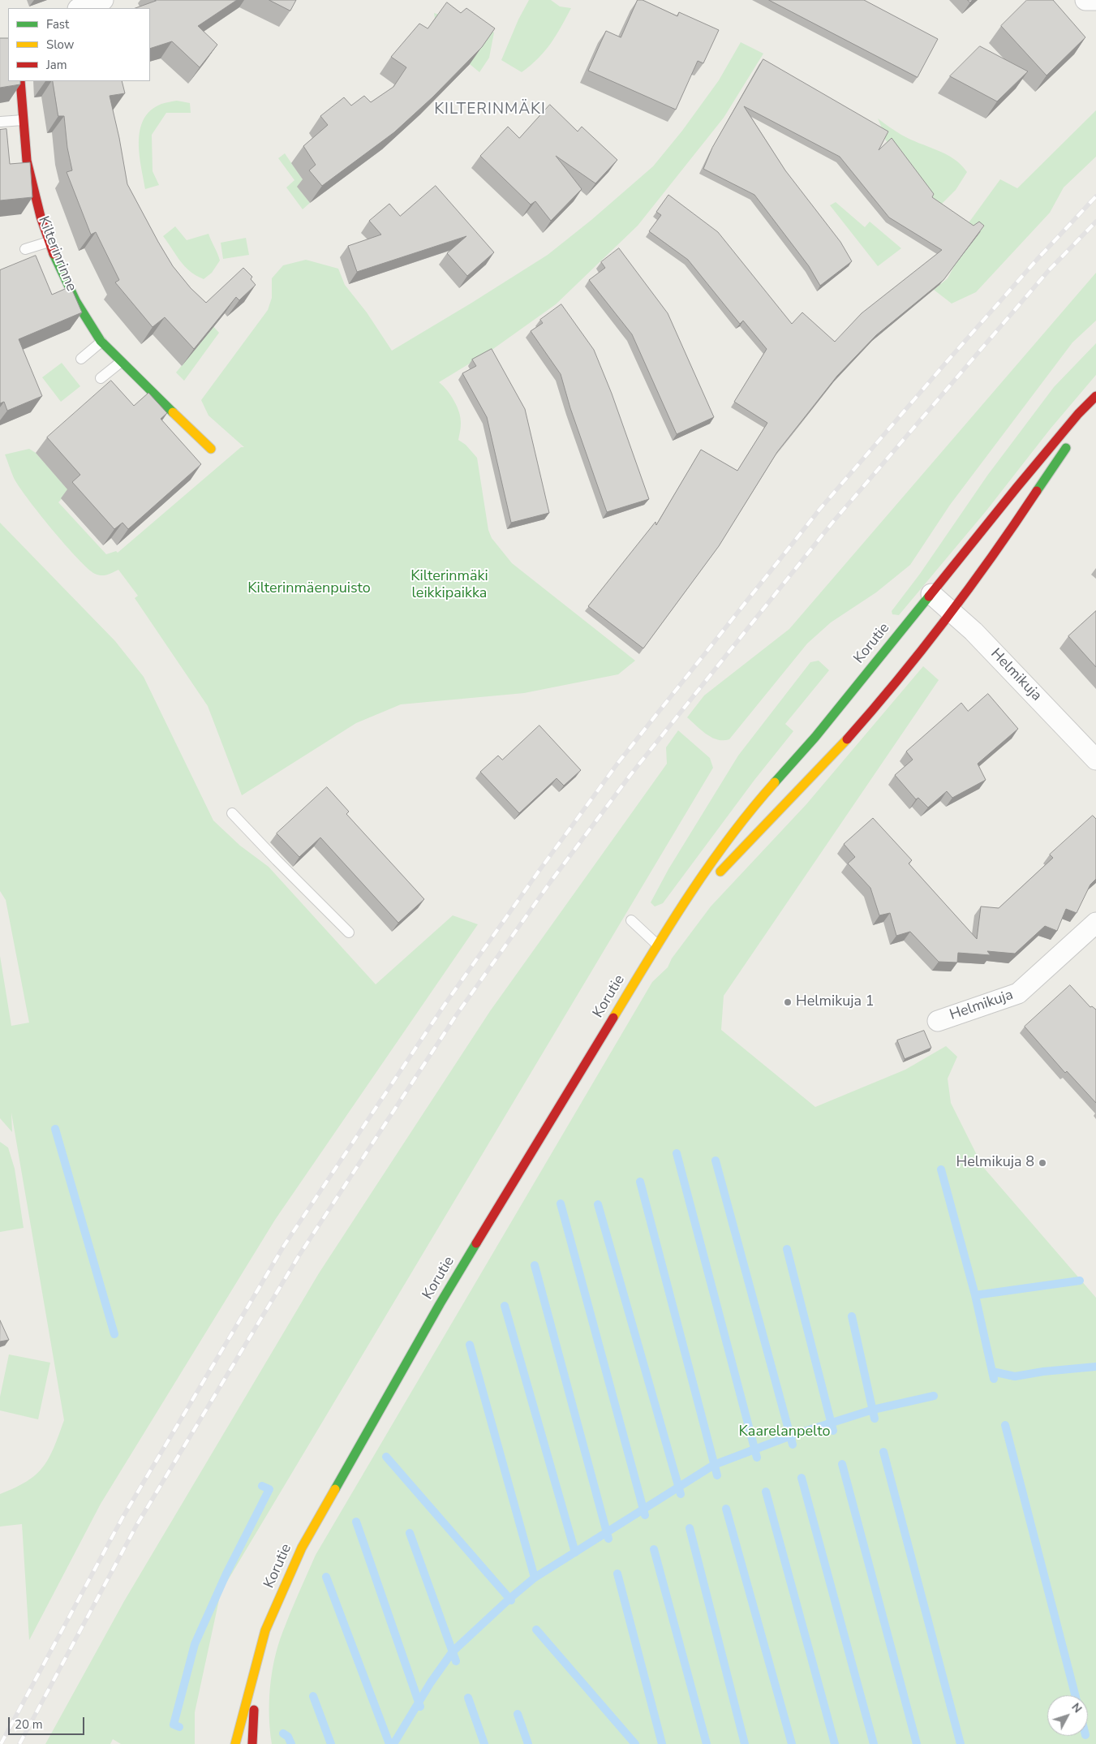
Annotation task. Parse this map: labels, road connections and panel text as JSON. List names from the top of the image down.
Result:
{
  "streets": {
    "street": ["Kilterinrinne", "Korutie", "Helmikuja"]
  },
  "crossings": [
    ["Korutie", "Helmikuja"]
  ],
  "districts": ["KILTERINMÄKI"],
  "parks": ["Kilterinmäki leikkipaikka", "Kilterinmäenpuisto", "Kaarelanpelto"],
  "places": ["Helmikuja 1", "Helmikuja 8"],
  "legend": ["Fast", "Slow", "Jam"],
  "scale_bar": "20 m",
  "north": "top right"
}
